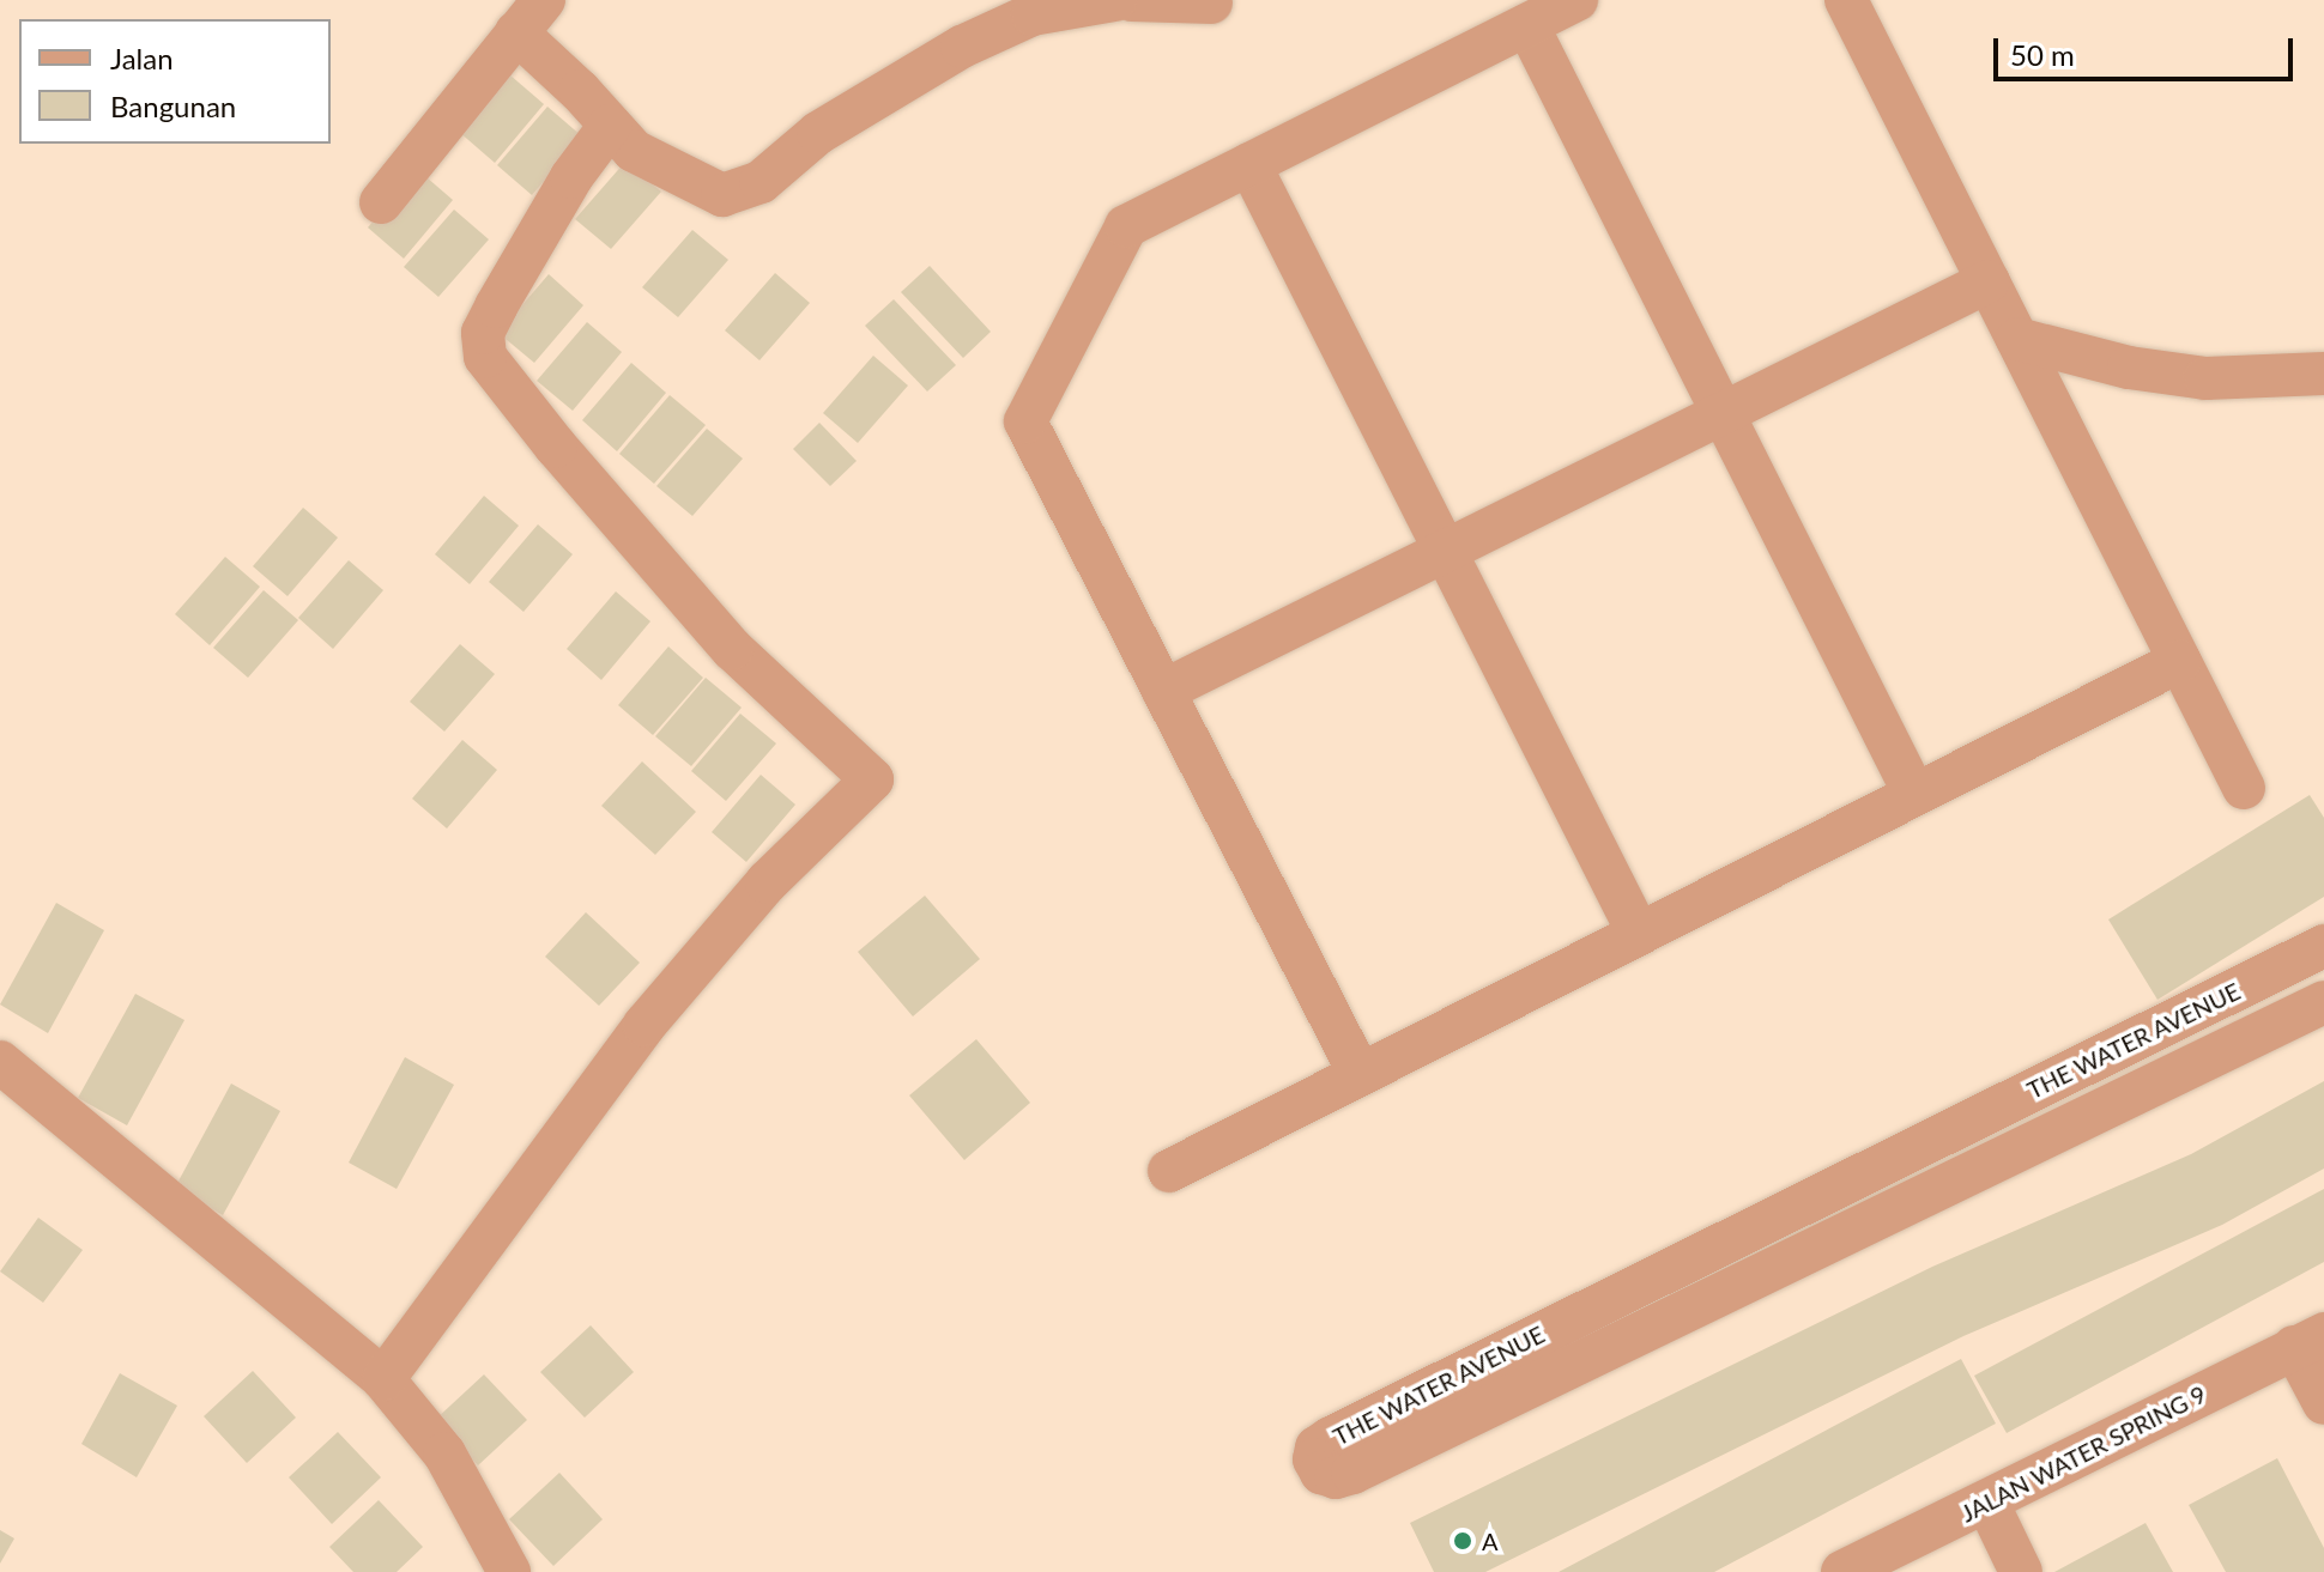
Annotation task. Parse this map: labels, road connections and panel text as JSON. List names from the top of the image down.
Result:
{
  "streets": {
    "street": ["THE WATER AVENUE", "JALAN WATER SPRING 9"]
  },
  "places": ["A"],
  "legend": ["Jalan", "Bangunan"],
  "scale_bar": "50 m"
}
